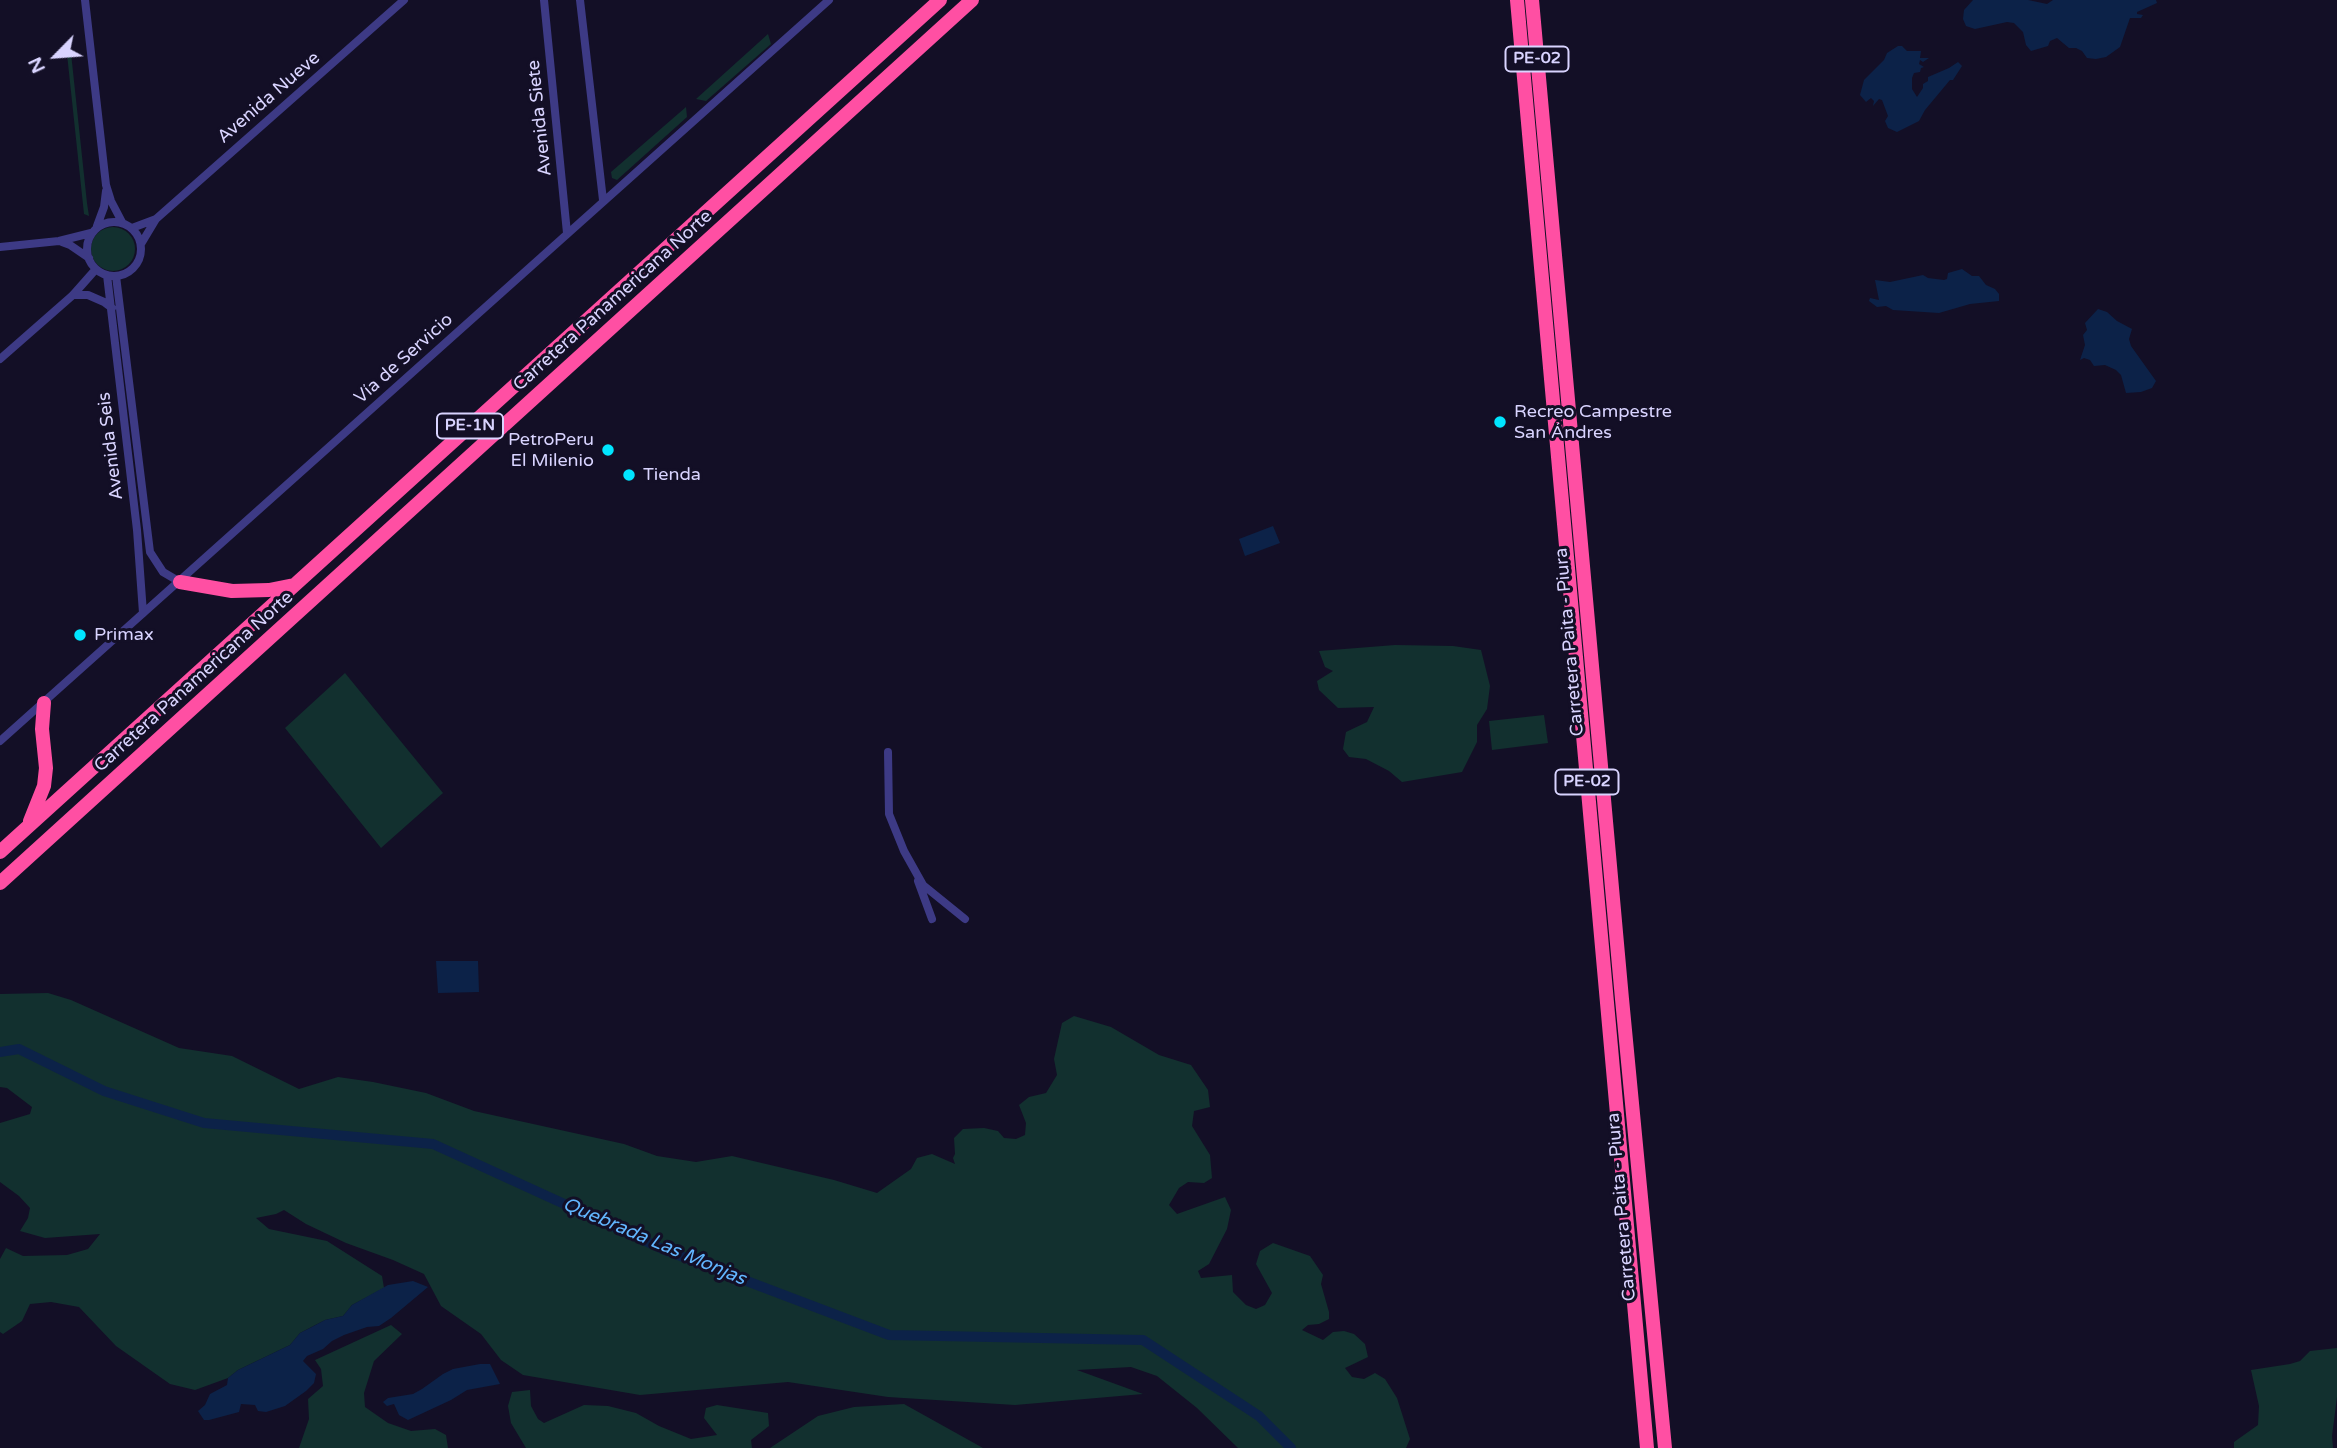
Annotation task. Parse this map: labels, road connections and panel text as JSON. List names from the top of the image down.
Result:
{
  "streets": {
    "highway": [
      "PE-02",
      "Carretera Panamericana Norte",
      "PE-1N",
      "Carretera Paita - Piura"
    ],
    "street": [
      "Avenida Nueve",
      "Avenida Siete",
      "Vía de Servicio",
      "Avenida Seis"
    ]
  },
  "crossings": [
    ["Avenida Nueve", "Avenida Seis"],
    ["Avenida Siete", "Vía de Servicio"],
    ["Vía de Servicio", "Avenida Seis"]
  ],
  "water": ["Quebrada Las Monjas"],
  "places": [
    "Recreo Campestre San Ándres",
    "PetroPeru El Milenio",
    "Tienda",
    "Primax"
  ],
  "north": "bottom left"
}
